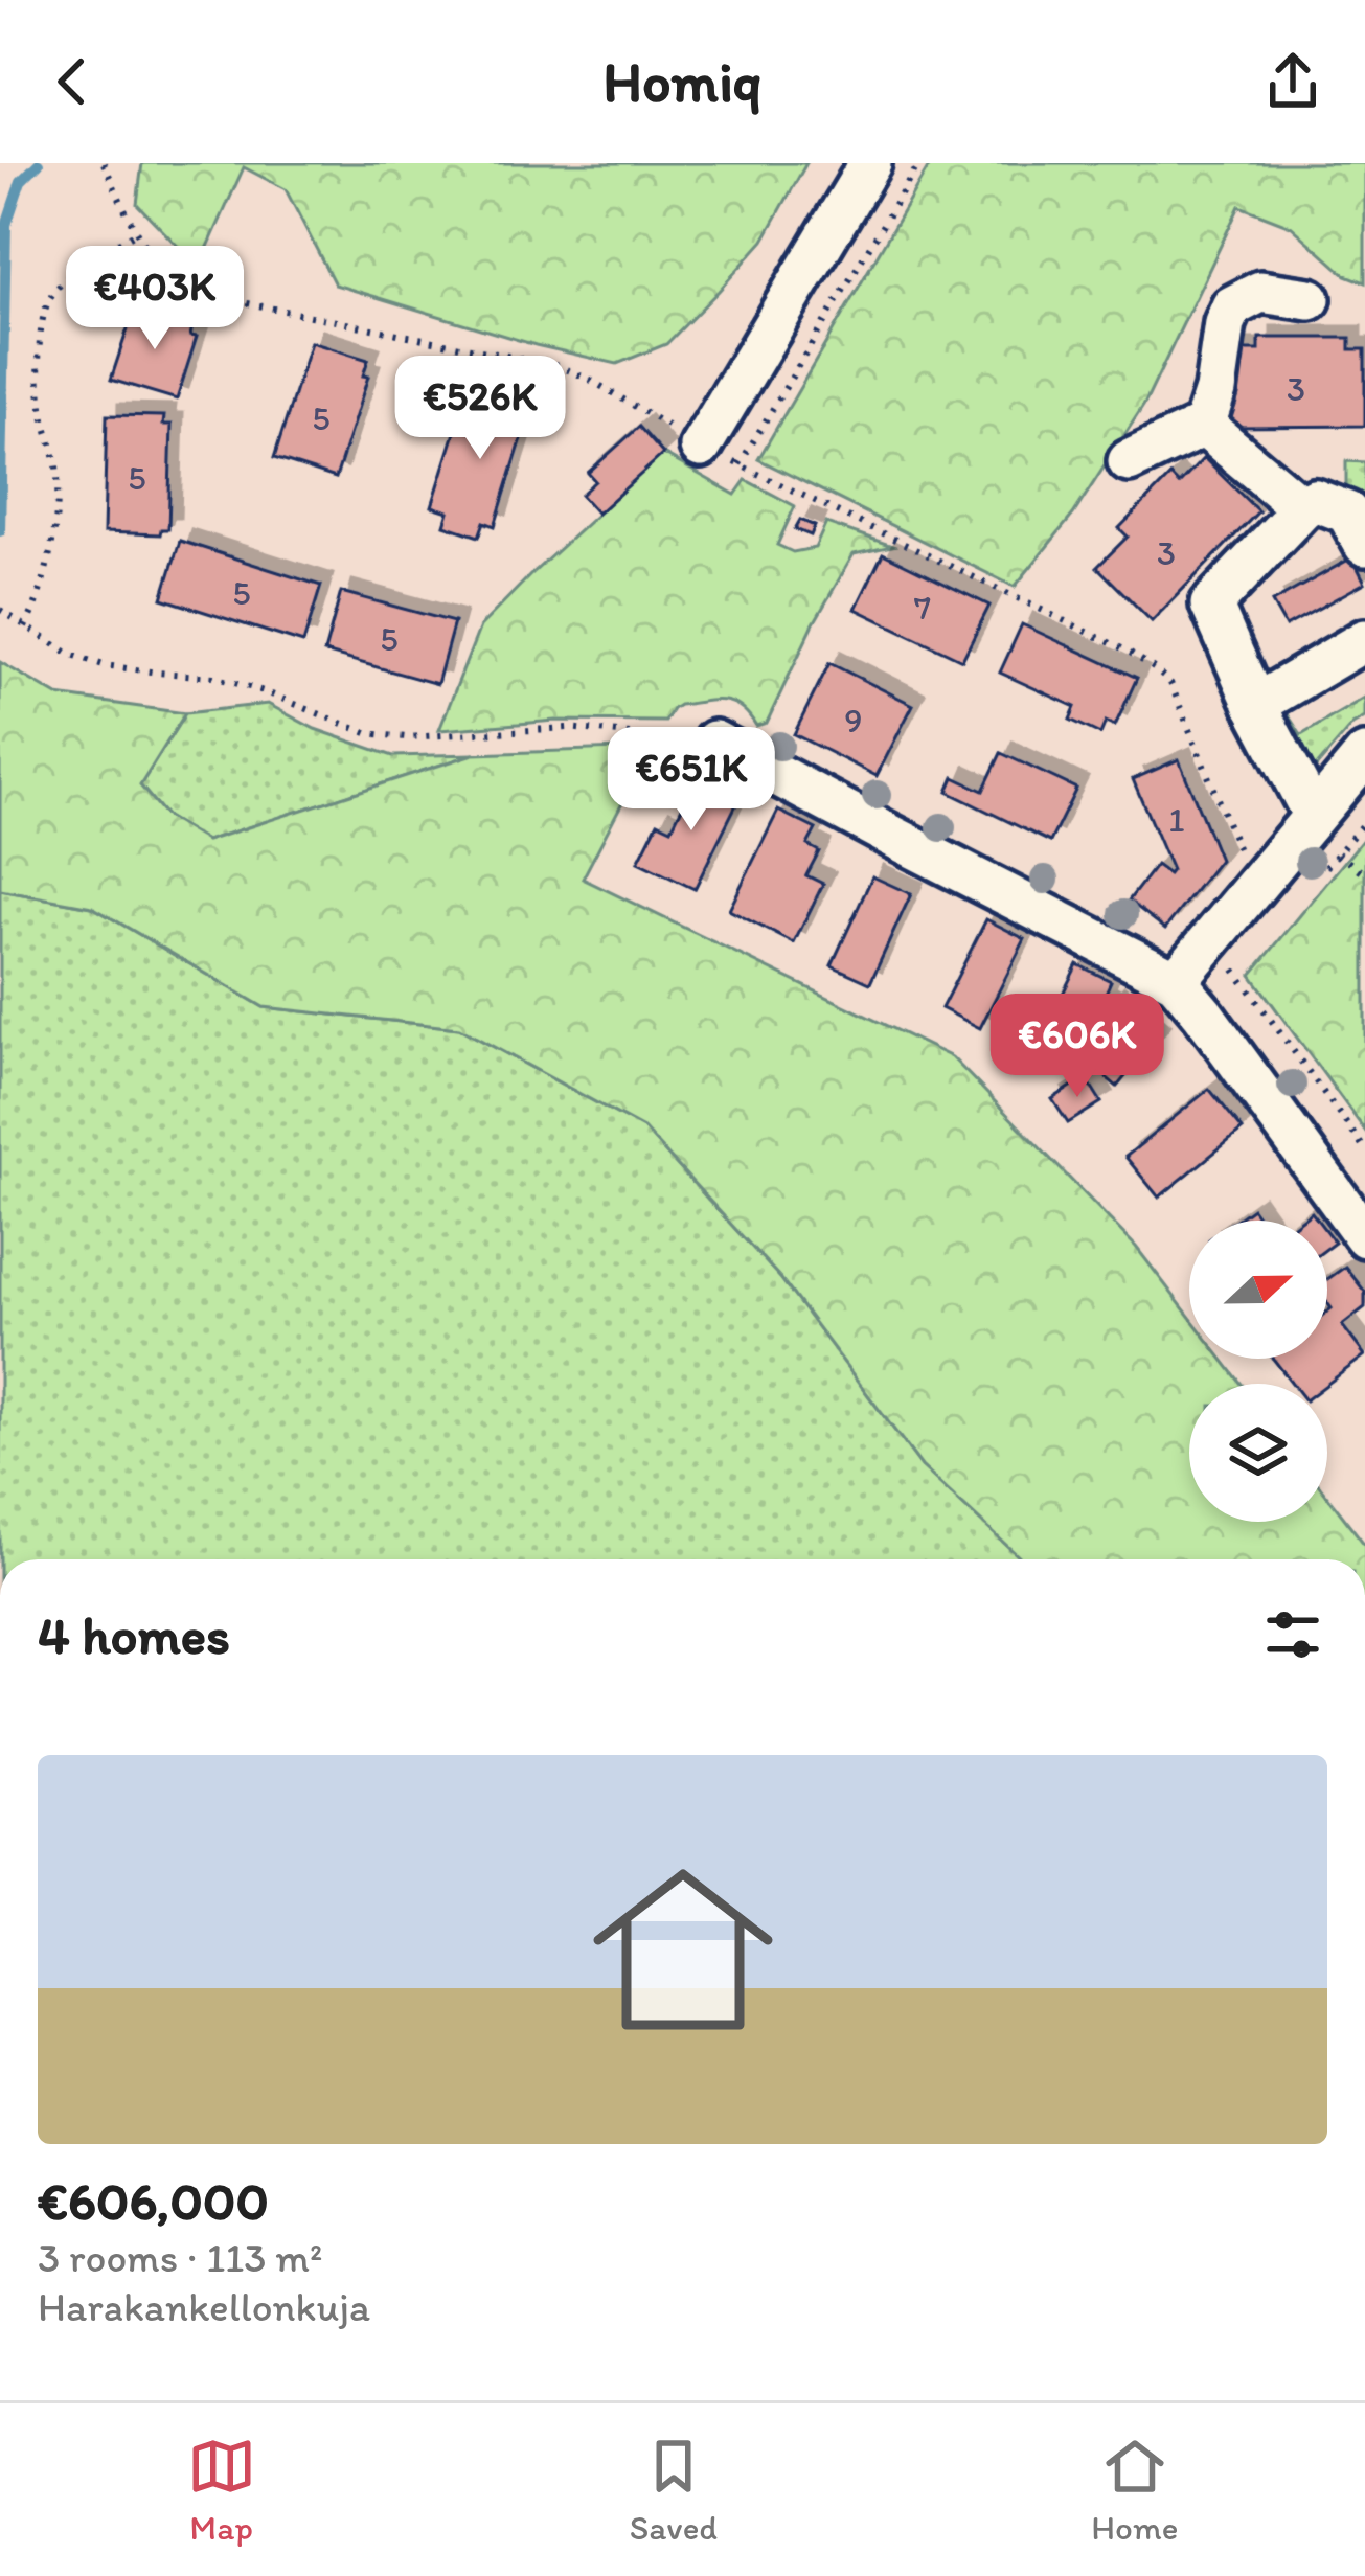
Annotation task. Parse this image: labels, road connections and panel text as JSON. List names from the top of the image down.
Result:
{
  "house_numbers": [
    "3",
    "5",
    "5",
    "3",
    "5",
    "7",
    "5",
    "9",
    "1"
  ],
  "north": "right",
  "page": {
    "header": "Homiq",
    "price": [
      "€403K",
      "€526K",
      "€651K",
      "€606K"
    ],
    "heading": "4 homes",
    "list": [
      {
        "name": "€606,000",
        "note": "3 rooms · 113 m² · Harakankellonkuja"
      }
    ],
    "tabs": ["Map", "Saved", "Home"]
  }
}
